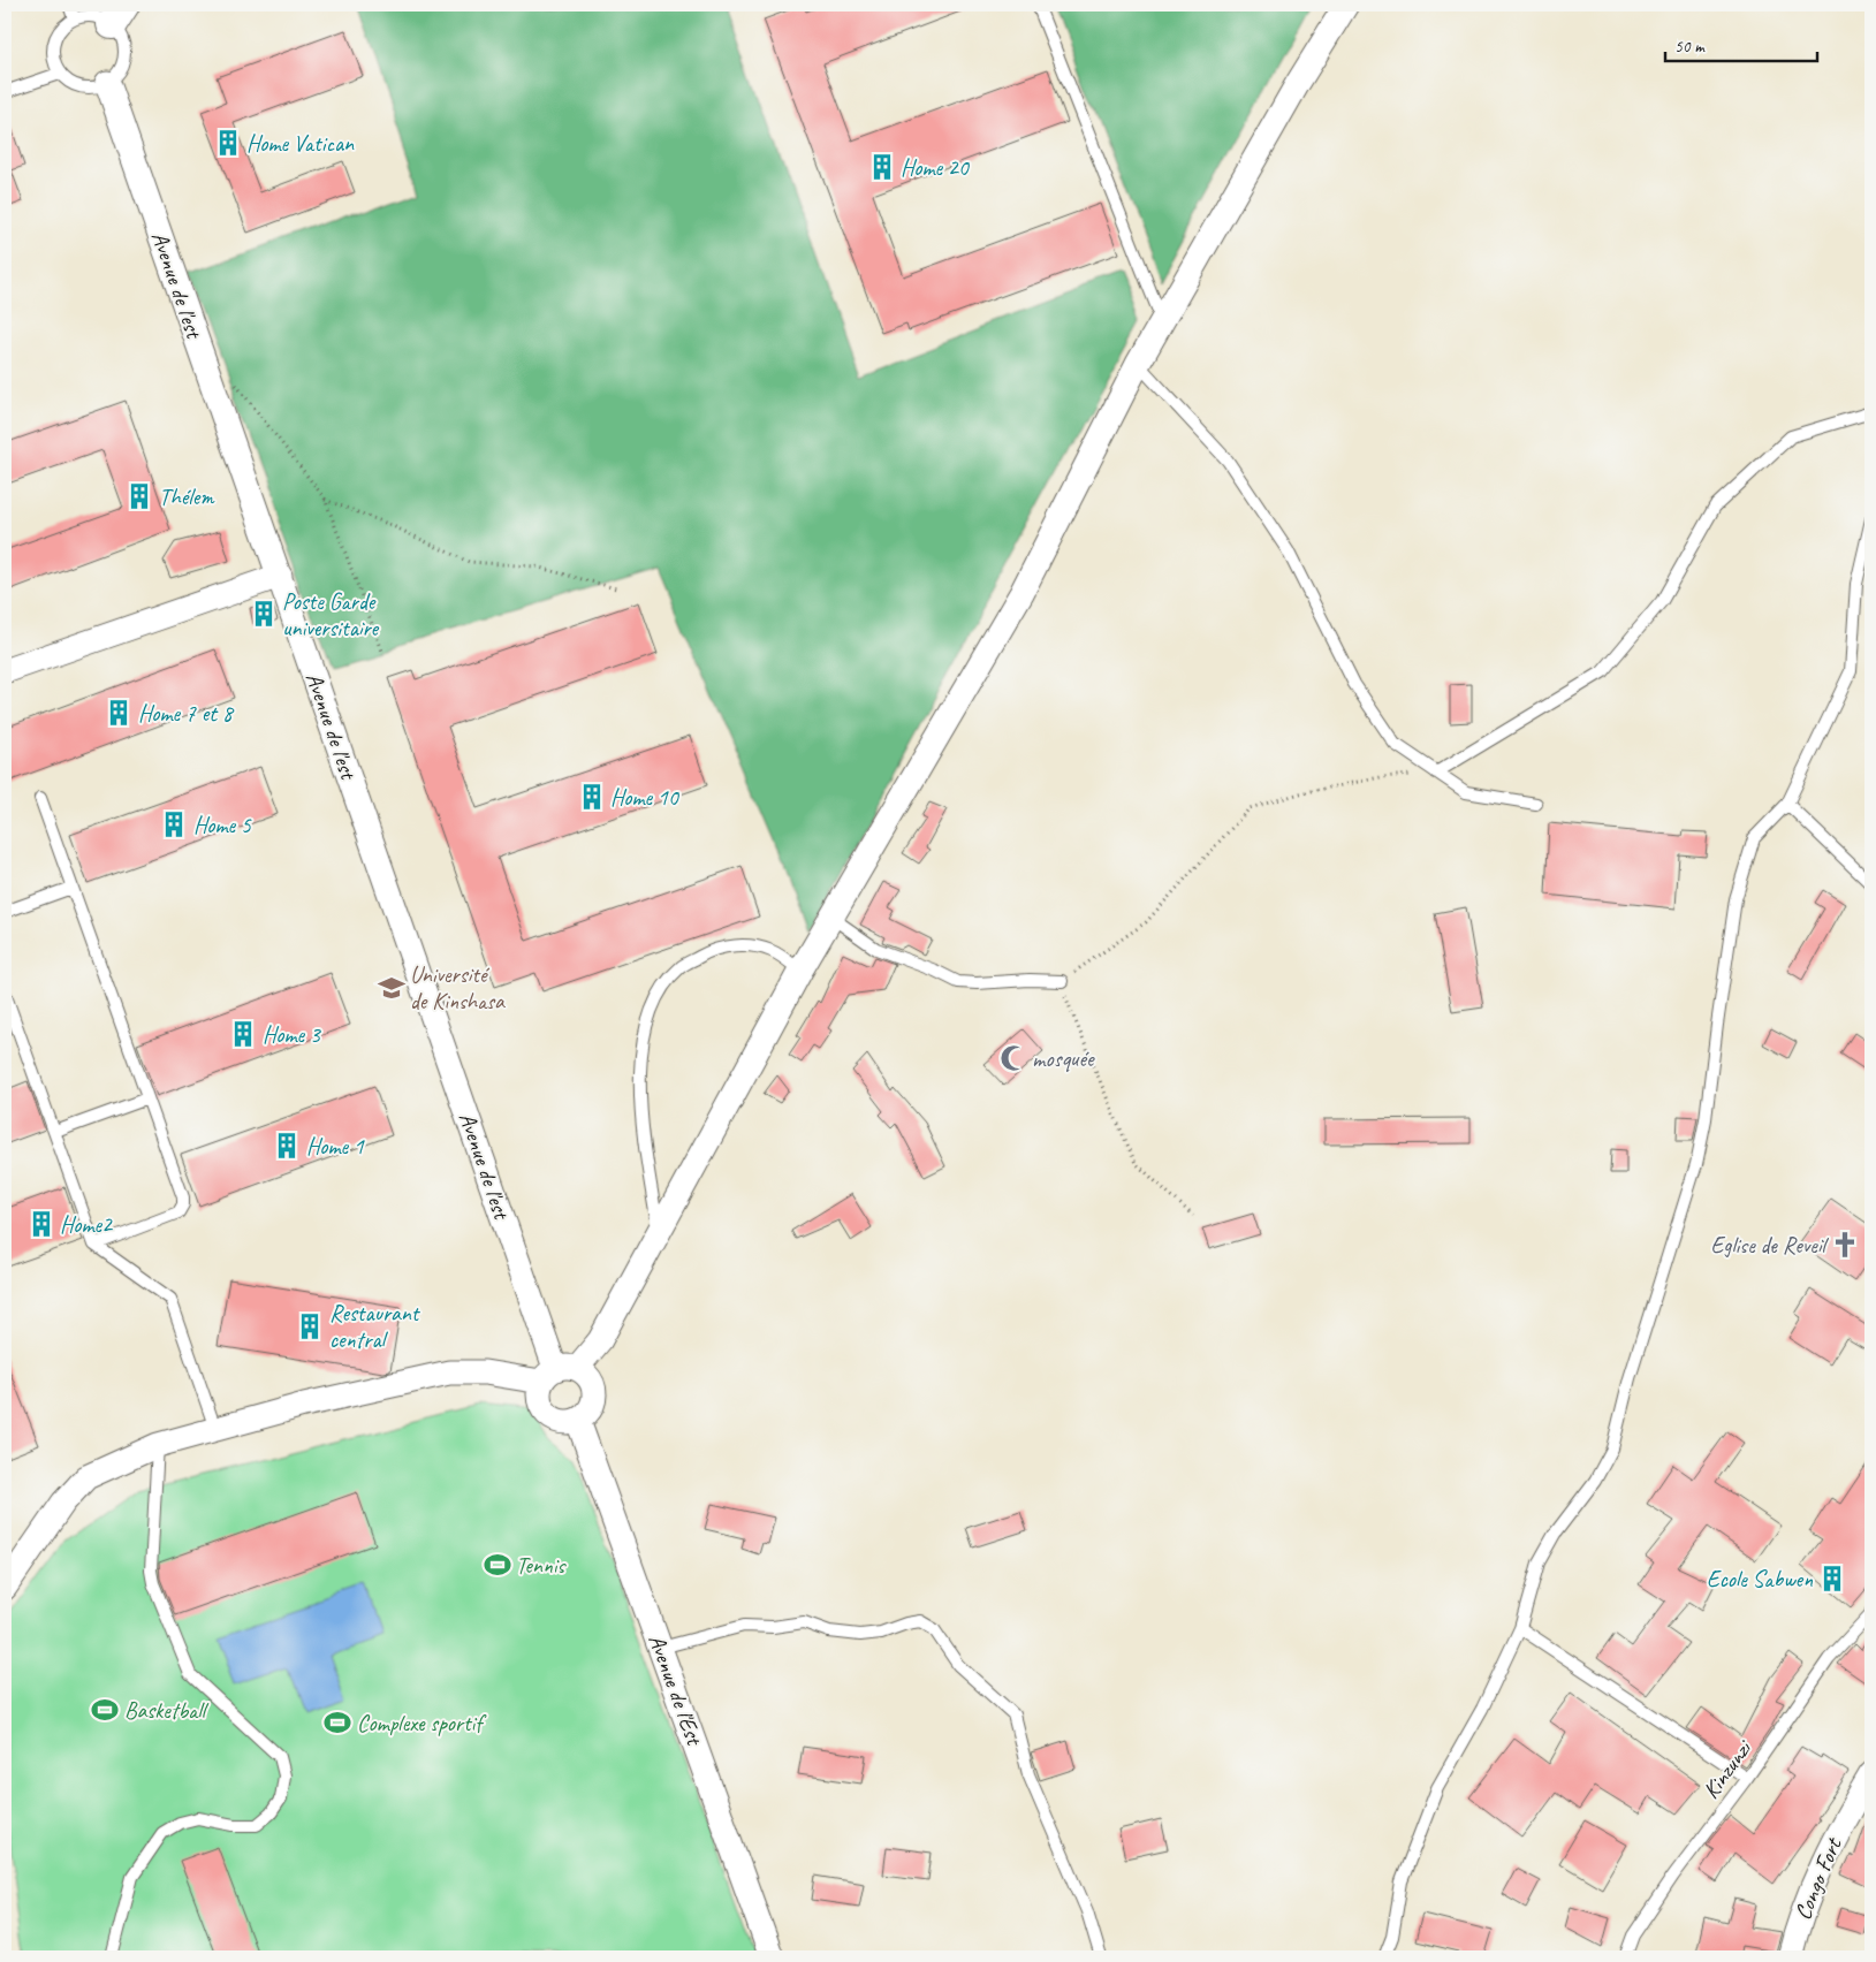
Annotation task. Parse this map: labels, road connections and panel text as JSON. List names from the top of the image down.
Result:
{
  "streets": {
    "street": ["Avenue de l'est", "Avenue de l'Est", "Congo Fort"],
    "lane": ["Kinzunzi"]
  },
  "crossings": [
    ["Avenue de l'est", "Avenue de l'Est"]
  ],
  "places": {
    "building": [
      "Home Vatican",
      "Home 20",
      "Thélem",
      "Poste Garde universitaire",
      "Home 7 et 8",
      "Home 10",
      "Home 5",
      "Home 3",
      "Home 1",
      "Home2",
      "Restaurant central",
      "Ecole Sabwen"
    ],
    "school or university": ["Université de Kinshasa"],
    "mosque": ["mosquée"],
    "church": ["Eglise de Reveil"],
    "sports": ["Tennis", "Basketball", "Complexe sportif"]
  },
  "scale_bar": "50 m"
}
